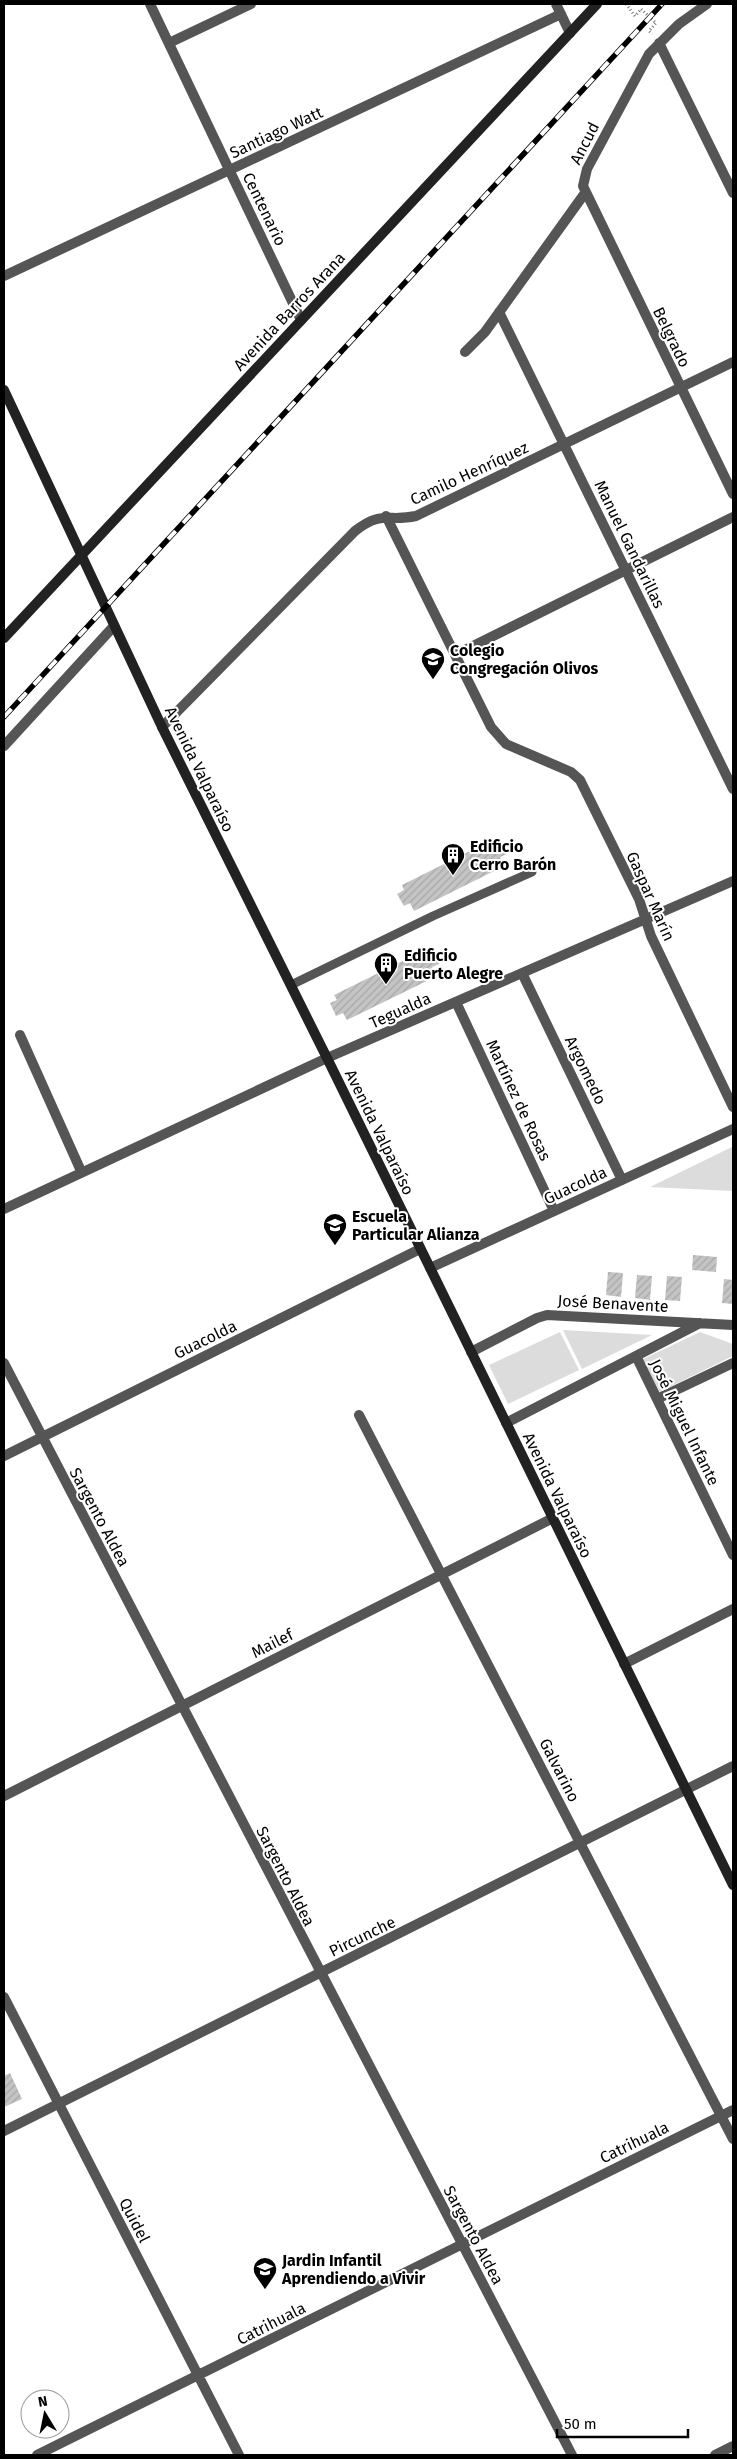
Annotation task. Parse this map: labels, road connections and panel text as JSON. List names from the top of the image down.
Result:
{
  "streets": {
    "main road": ["Avenida Barros Arana", "Avenida Valparaíso"],
    "street": [
      "Santiago Watt",
      "Ancud",
      "Centenario",
      "Belgrado",
      "Camilo Henríquez",
      "Manuel Gandarillas",
      "Gaspar Marín",
      "Tegualda",
      "Argomedo",
      "Martínez de Rosas",
      "Guacolda",
      "José Benavente",
      "José Miguel Infante",
      "Sargento Aldea",
      "Mailef",
      "Galvarino",
      "Pircunche",
      "Catrihuala",
      "Quidel"
    ]
  },
  "crossings": [
    ["Santiago Watt", "Centenario"],
    ["Ancud", "Belgrado"],
    ["Centenario", "Avenida Barros Arana"],
    ["Avenida Barros Arana", "Avenida Valparaíso"],
    ["Belgrado", "Camilo Henríquez"],
    ["Camilo Henríquez", "Manuel Gandarillas"],
    ["Camilo Henríquez", "Avenida Valparaíso"],
    ["Avenida Valparaíso", "Tegualda"],
    ["Avenida Valparaíso", "Guacolda"],
    ["Avenida Valparaíso", "José Benavente"],
    ["Avenida Valparaíso", "Mailef"],
    ["Avenida Valparaíso", "Pircunche"],
    ["Gaspar Marín", "Tegualda"],
    ["Tegualda", "Argomedo"],
    ["Tegualda", "Martínez de Rosas"],
    ["Argomedo", "Guacolda"],
    ["Martínez de Rosas", "Guacolda"],
    ["Guacolda", "Sargento Aldea"],
    ["José Benavente", "José Miguel Infante"],
    ["Sargento Aldea", "Mailef"],
    ["Sargento Aldea", "Pircunche"],
    ["Sargento Aldea", "Catrihuala"],
    ["Mailef", "Galvarino"],
    ["Galvarino", "Pircunche"],
    ["Galvarino", "Catrihuala"],
    ["Pircunche", "Quidel"],
    ["Catrihuala", "Quidel"]
  ],
  "places": {
    "school or university": ["Colegio Congregación Olivos", "Escuela Particular Alianza", "Jardin Infantil Aprendiendo a Vivir"],
    "building": ["Edificio Cerro Barón", "Edificio Puerto Alegre"]
  },
  "scale_bar": "50 m",
  "north": "top"
}
